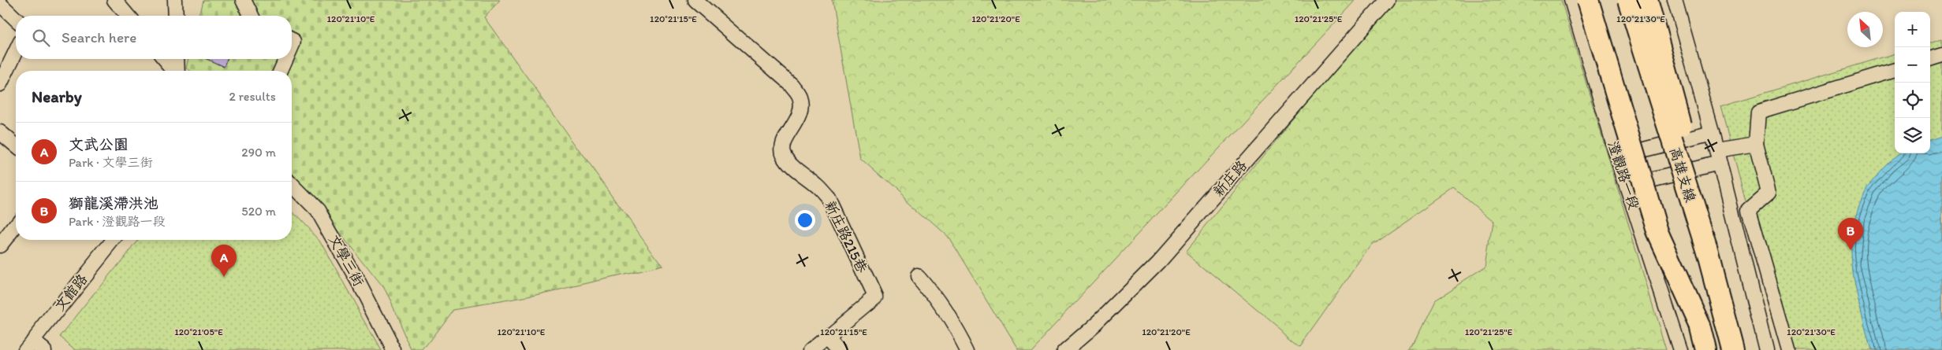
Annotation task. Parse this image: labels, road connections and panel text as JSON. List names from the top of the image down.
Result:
{
  "streets": {
    "highway": ["高雄支線"],
    "street": [
      "澄觀路一段",
      "新庄路",
      "新庄路215巷",
      "文學三街",
      "文館路"
    ]
  },
  "north": "top left",
  "page": {
    "map_buttons": ["+", "−"],
    "search": "Search here",
    "heading": ["Nearby", "2 results"],
    "list": [
      {
        "mark": "A",
        "name": "文武公園",
        "note": "Park · 文學三街",
        "value": "290 m"
      },
      {
        "mark": "B",
        "name": "獅龍溪滯洪池",
        "note": "Park · 澄觀路一段",
        "value": "520 m"
      }
    ],
    "pins": ["B", "A"]
  },
  "coordinates": [
    "120°21'10\"E",
    "120°21'15\"E",
    "120°21'20\"E",
    "120°21'25\"E",
    "120°21'30\"E",
    "120°21'05\"E"
  ]
}
